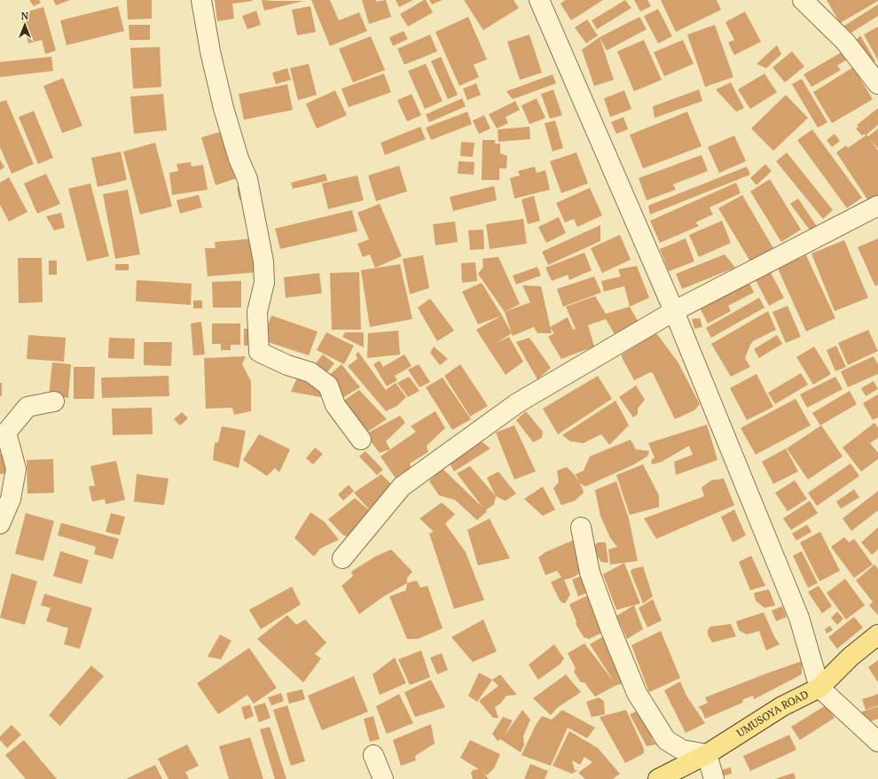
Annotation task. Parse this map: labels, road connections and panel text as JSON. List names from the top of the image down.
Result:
{
  "streets": {
    "main road": ["UMUSOYA ROAD"]
  },
  "north": "top"
}
